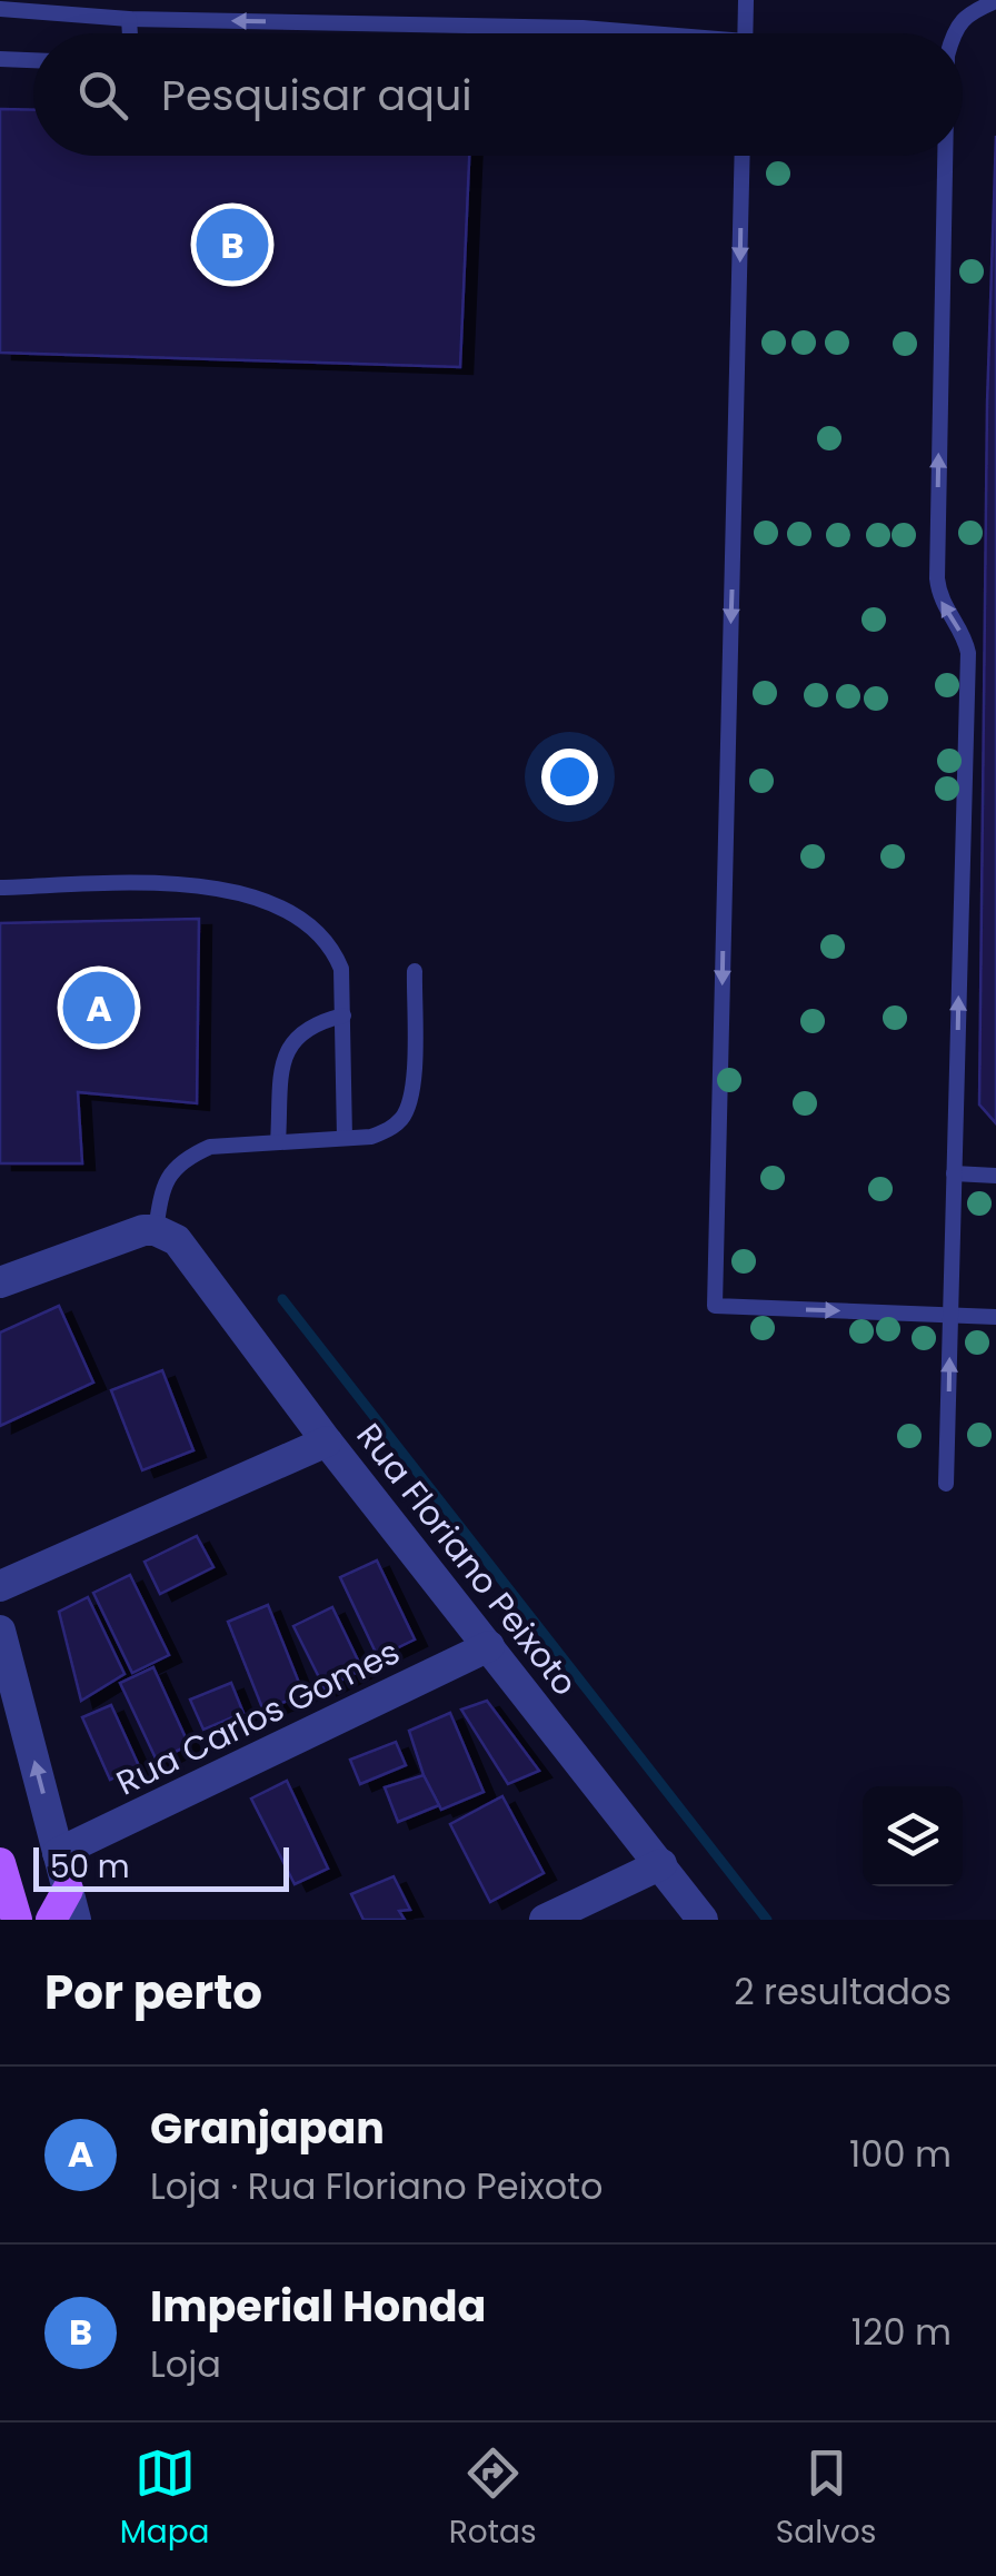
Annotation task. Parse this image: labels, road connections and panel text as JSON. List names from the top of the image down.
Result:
{
  "streets": {
    "street": ["Rua Floriano Peixoto", "Rua Carlos Gomes"]
  },
  "crossings": [
    ["Rua Floriano Peixoto", "Rua Carlos Gomes"]
  ],
  "scale_bar": "50 m",
  "page": {
    "search": "Pesquisar aqui",
    "pins": ["B", "A"],
    "scale": "50 m",
    "heading": ["Por perto", "2 resultados"],
    "list": [
      {
        "mark": "A",
        "name": "Granjapan",
        "note": "Loja · Rua Floriano Peixoto",
        "value": "100 m"
      },
      {
        "mark": "B",
        "name": "Imperial Honda",
        "note": "Loja",
        "value": "120 m"
      }
    ],
    "nav": ["Mapa", "Rotas", "Salvos"]
  }
}
